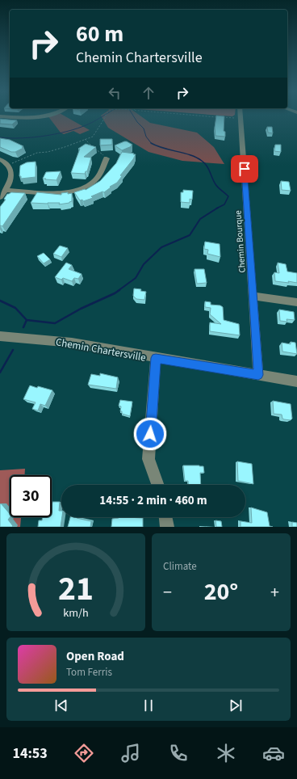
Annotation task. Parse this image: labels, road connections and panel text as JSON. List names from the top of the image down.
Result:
{
  "streets": {
    "street": ["Chemin Bourque", "Chemin Chartersville"]
  },
  "crossings": [
    ["Chemin Bourque", "Chemin Chartersville"]
  ],
  "page": {
    "turn": ["60 m", "Chemin Chartersville"],
    "limit": "30",
    "trip": "14:55 · 2 min · 460 m",
    "tile": "Climate",
    "heat": ["−", "20°", "+"],
    "song": ["Open Road", "Tom Ferris"],
    "tabs": "14:53",
    "gauge": ["21", "km/h"]
  }
}
